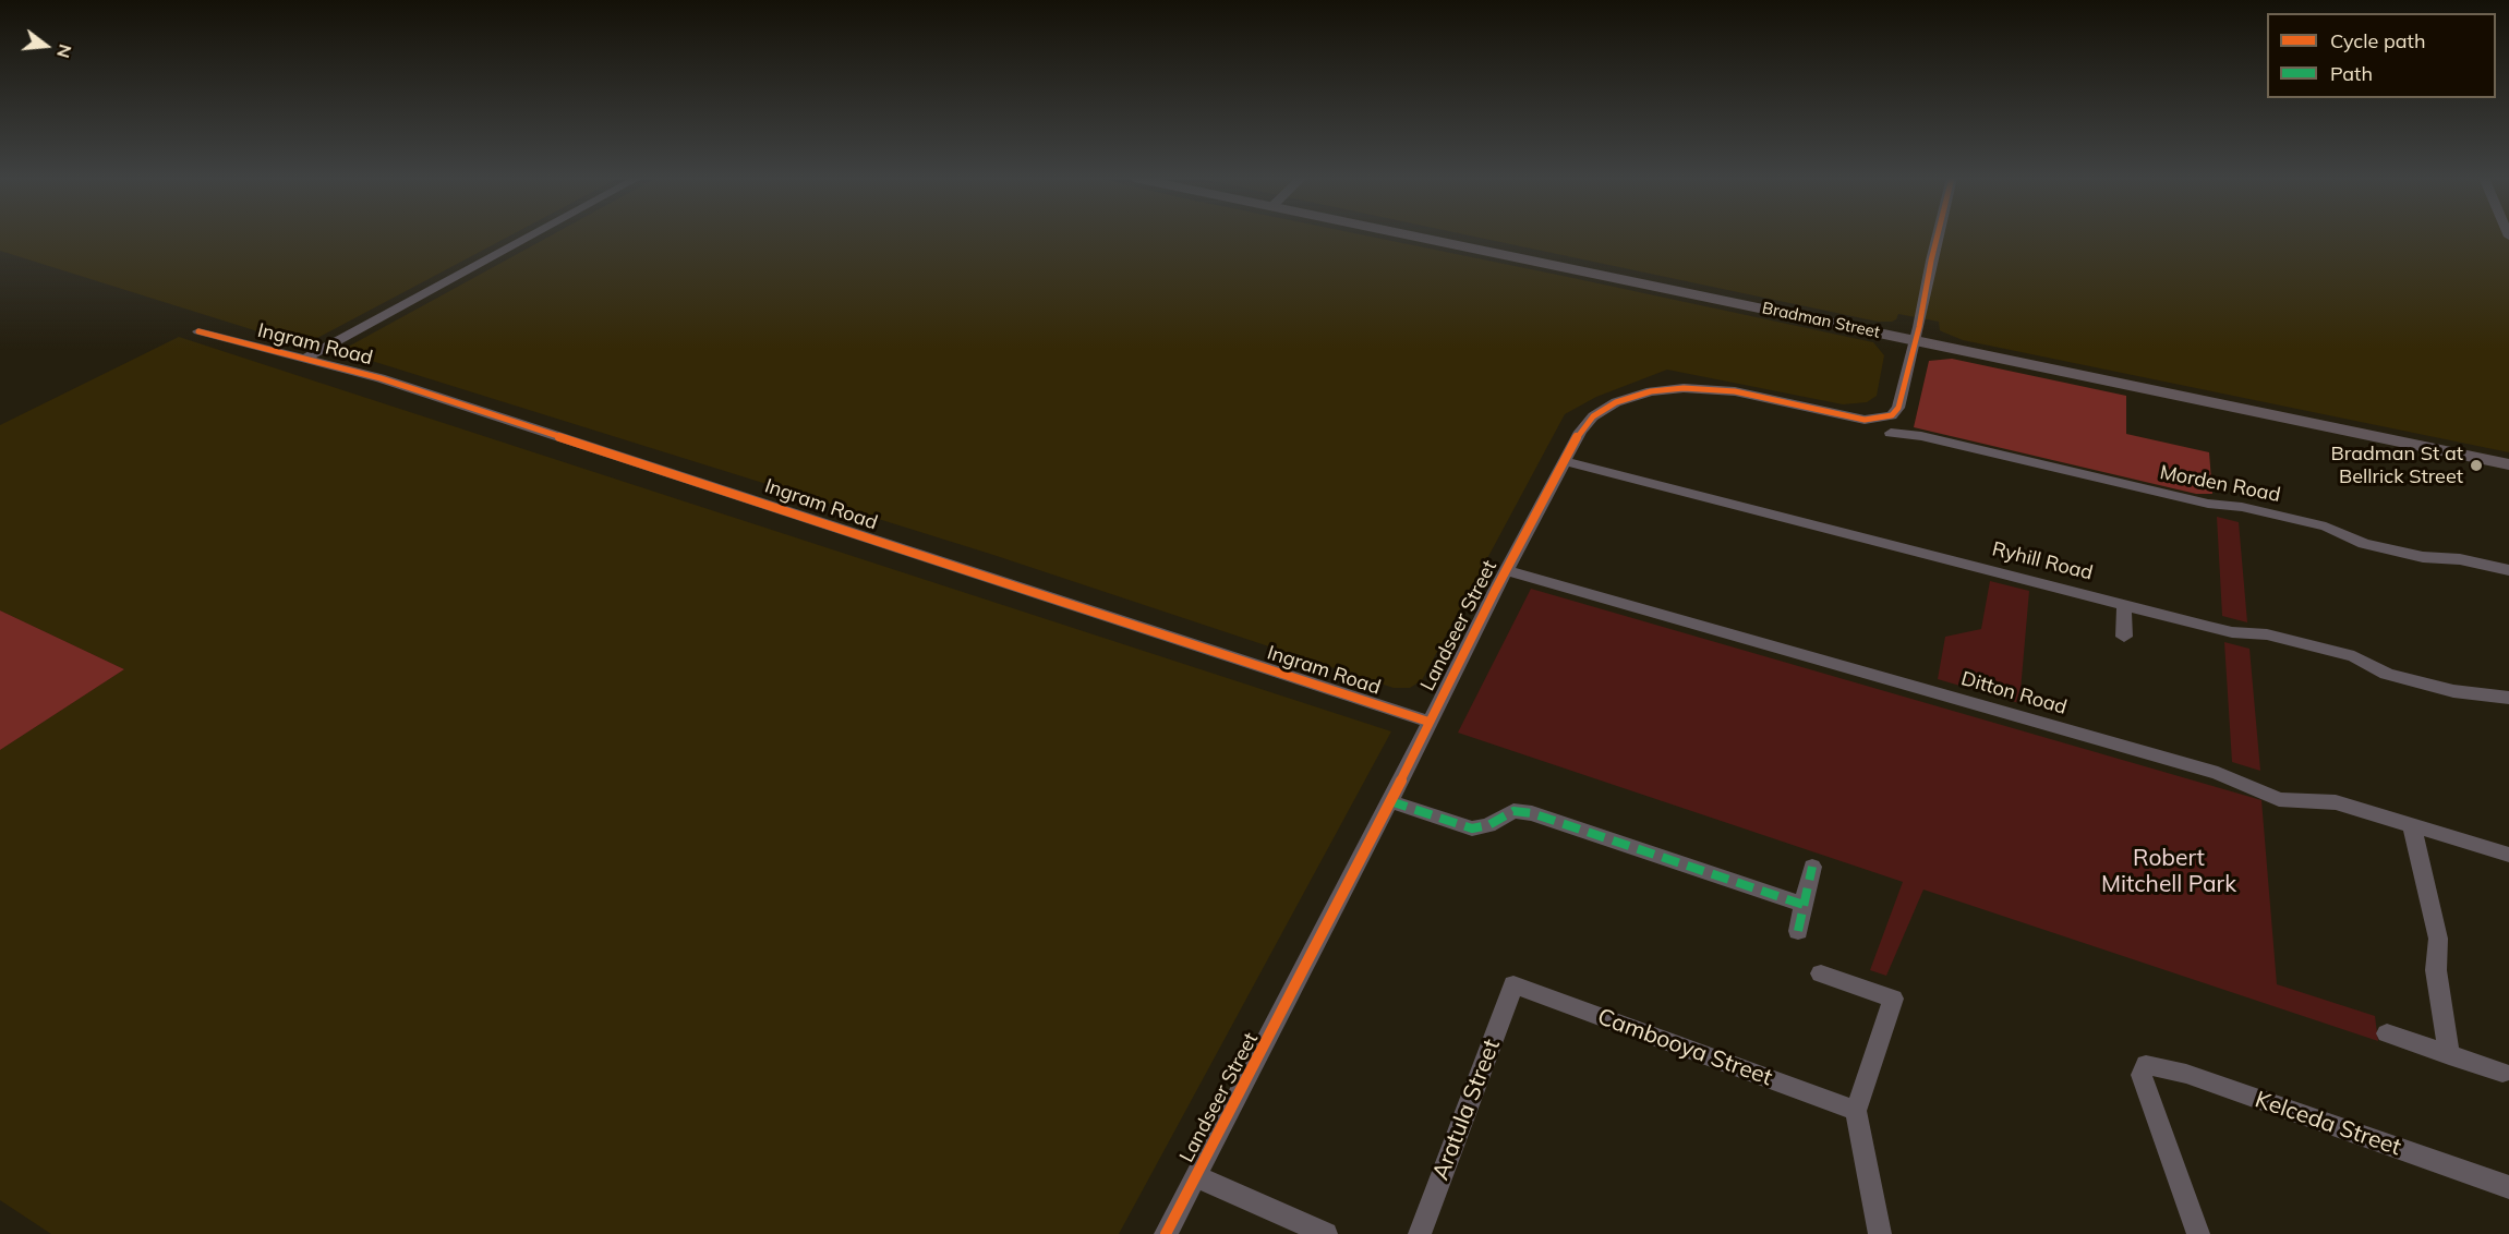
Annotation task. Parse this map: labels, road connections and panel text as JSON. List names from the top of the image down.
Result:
{
  "streets": {
    "main road": ["Bradman Street"],
    "street": [
      "Ingram Road",
      "Morden Road",
      "Ryhill Road",
      "Landseer Street",
      "Ditton Road",
      "Cambooya Street",
      "Aratula Street",
      "Kelceda Street"
    ]
  },
  "crossings": [
    ["Bradman Street", "Landseer Street"],
    ["Ingram Road", "Landseer Street"],
    ["Ryhill Road", "Landseer Street"],
    ["Landseer Street", "Ditton Road"],
    ["Cambooya Street", "Aratula Street"]
  ],
  "parks": ["Robert Mitchell Park"],
  "places": ["Bradman St at Bellrick Street"],
  "legend": ["Cycle path", "Path"],
  "north": "right"
}
